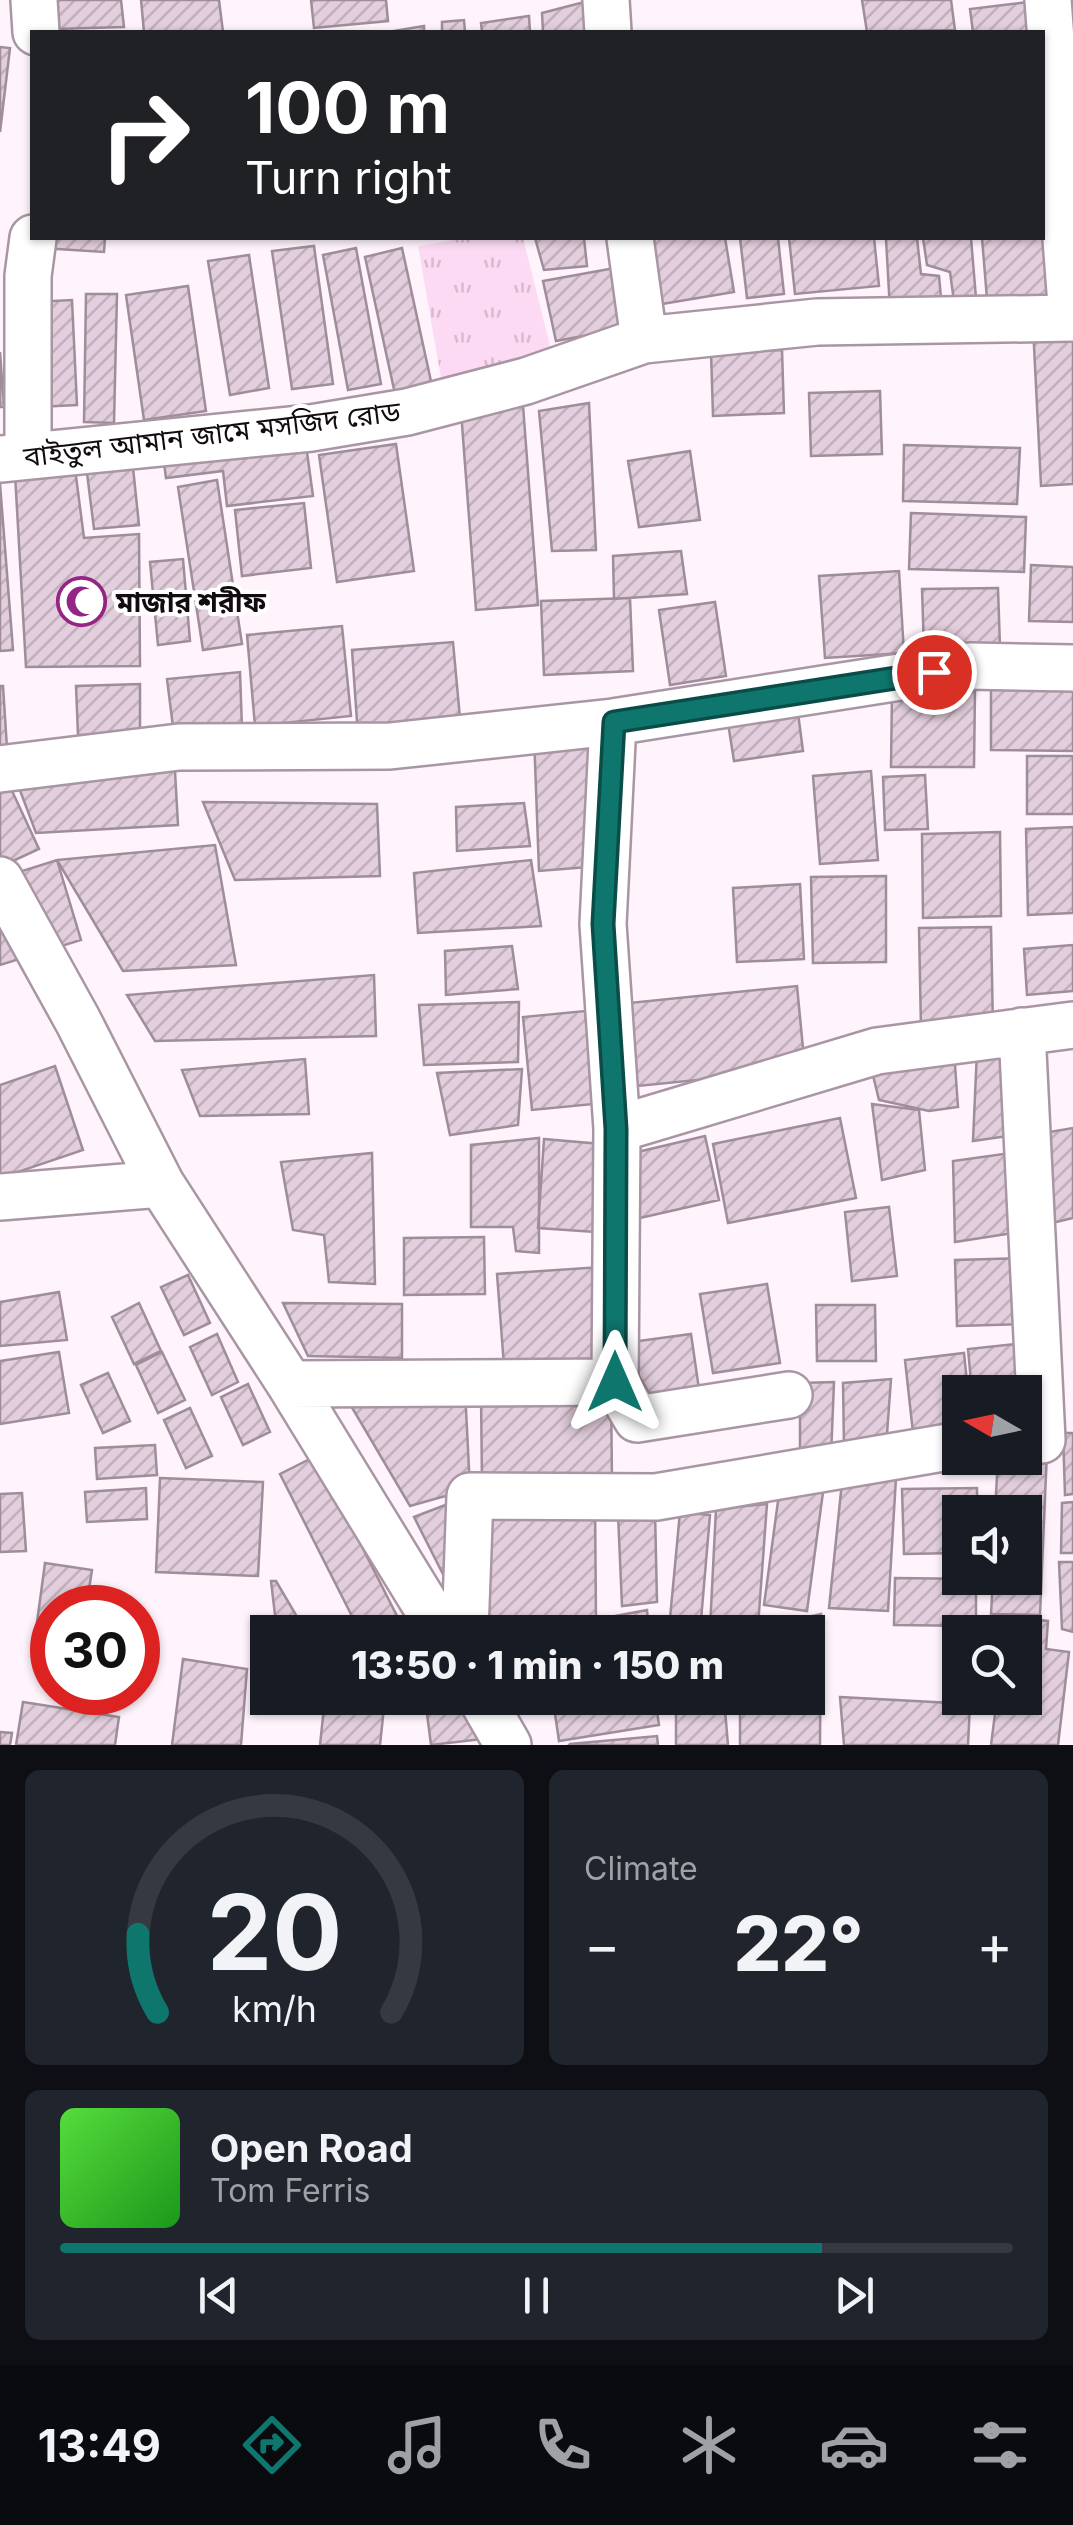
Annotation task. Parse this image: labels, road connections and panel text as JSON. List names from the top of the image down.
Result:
{
  "streets": {
    "street": ["বাইতুল আমান জামে মসজিদ রোড"]
  },
  "places": {
    "mosque": ["মাজার শরীফ"]
  },
  "north": "left",
  "page": {
    "turn": ["100 m", "Turn right"],
    "limit": "30",
    "trip": "13:50 · 1 min · 150 m",
    "tile": "Climate",
    "heat": ["−", "22°", "+"],
    "song": ["Open Road", "Tom Ferris"],
    "tabs": "13:49",
    "gauge": ["20", "km/h"]
  }
}
